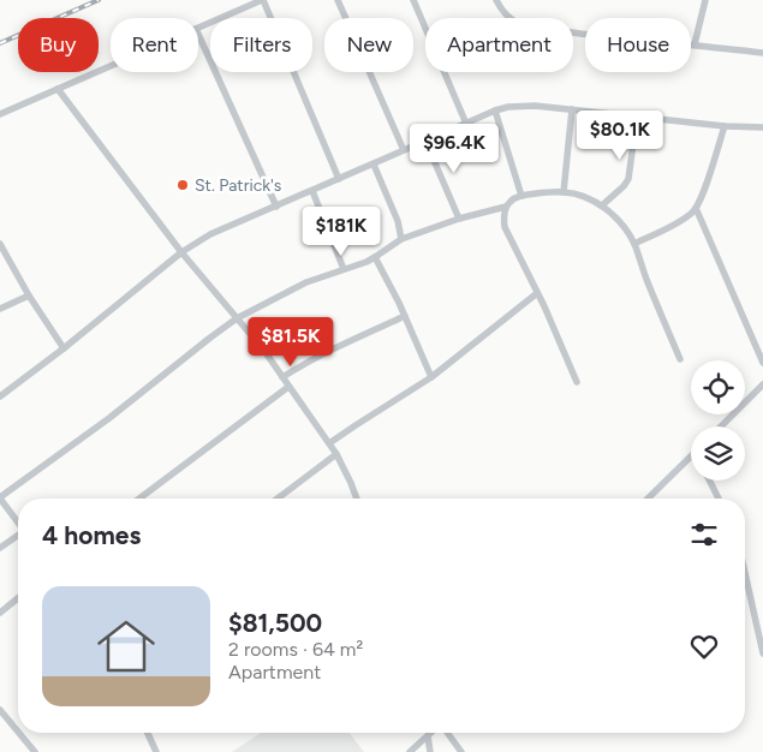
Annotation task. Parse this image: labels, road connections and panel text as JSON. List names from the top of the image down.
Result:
{
  "places": ["St. Patrick's"],
  "page": {
    "chip": [
      "Buy",
      "Rent",
      "Filters",
      "New",
      "Apartment",
      "House"
    ],
    "price": [
      "$80.1K",
      "$96.4K",
      "$181K",
      "$81.5K"
    ],
    "heading": "4 homes",
    "list": [
      {
        "name": "$81,500",
        "note": "2 rooms · 64 m² · Apartment"
      }
    ]
  }
}
